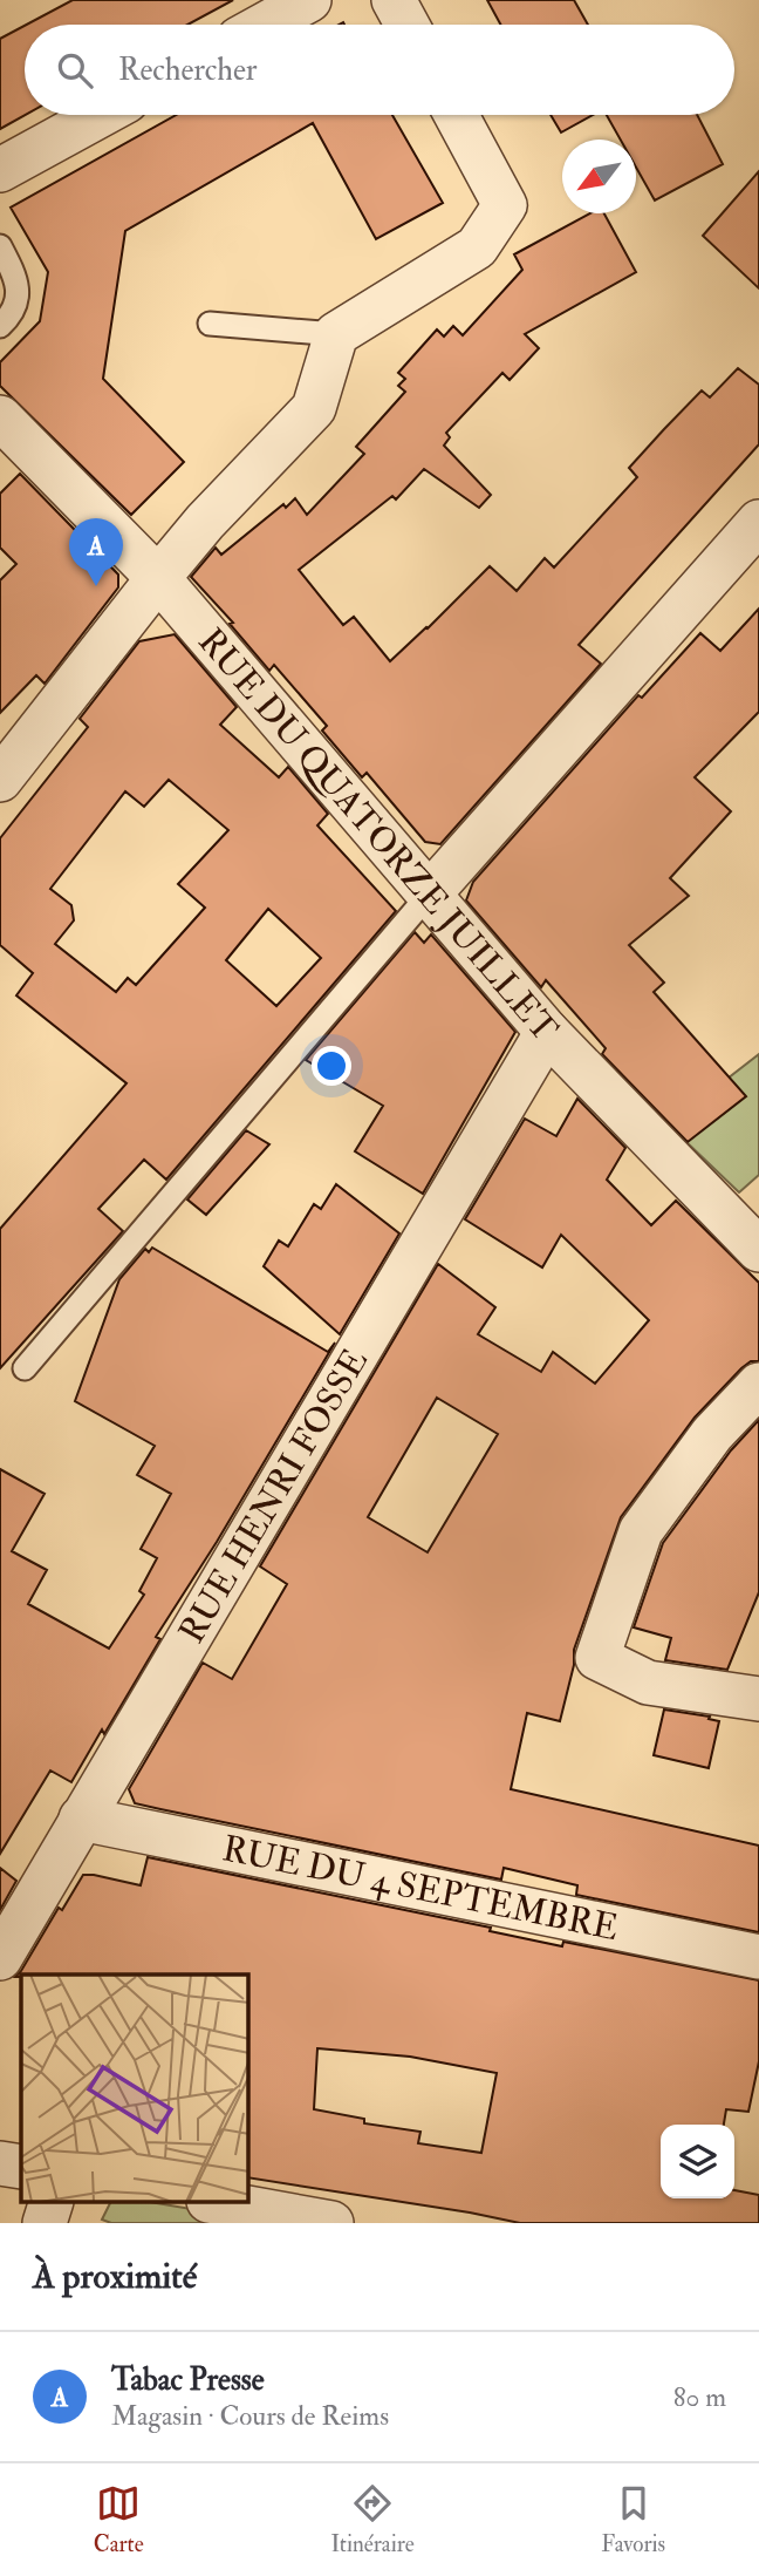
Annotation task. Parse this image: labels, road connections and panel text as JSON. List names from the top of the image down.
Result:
{
  "streets": {
    "street": ["RUE DU QUATORZE JUILLET", "RUE HENRI FOSSE", "RUE DU 4 SEPTEMBRE"]
  },
  "crossings": [
    ["RUE DU QUATORZE JUILLET", "RUE HENRI FOSSE"],
    ["RUE HENRI FOSSE", "RUE DU 4 SEPTEMBRE"]
  ],
  "north": "bottom left",
  "page": {
    "search": "Rechercher",
    "pins": "A",
    "heading": "À proximité",
    "list": [
      {
        "mark": "A",
        "name": "Tabac Presse",
        "note": "Magasin · Cours de Reims",
        "value": "80 m"
      }
    ],
    "nav": ["Carte", "Itinéraire", "Favoris"]
  }
}
